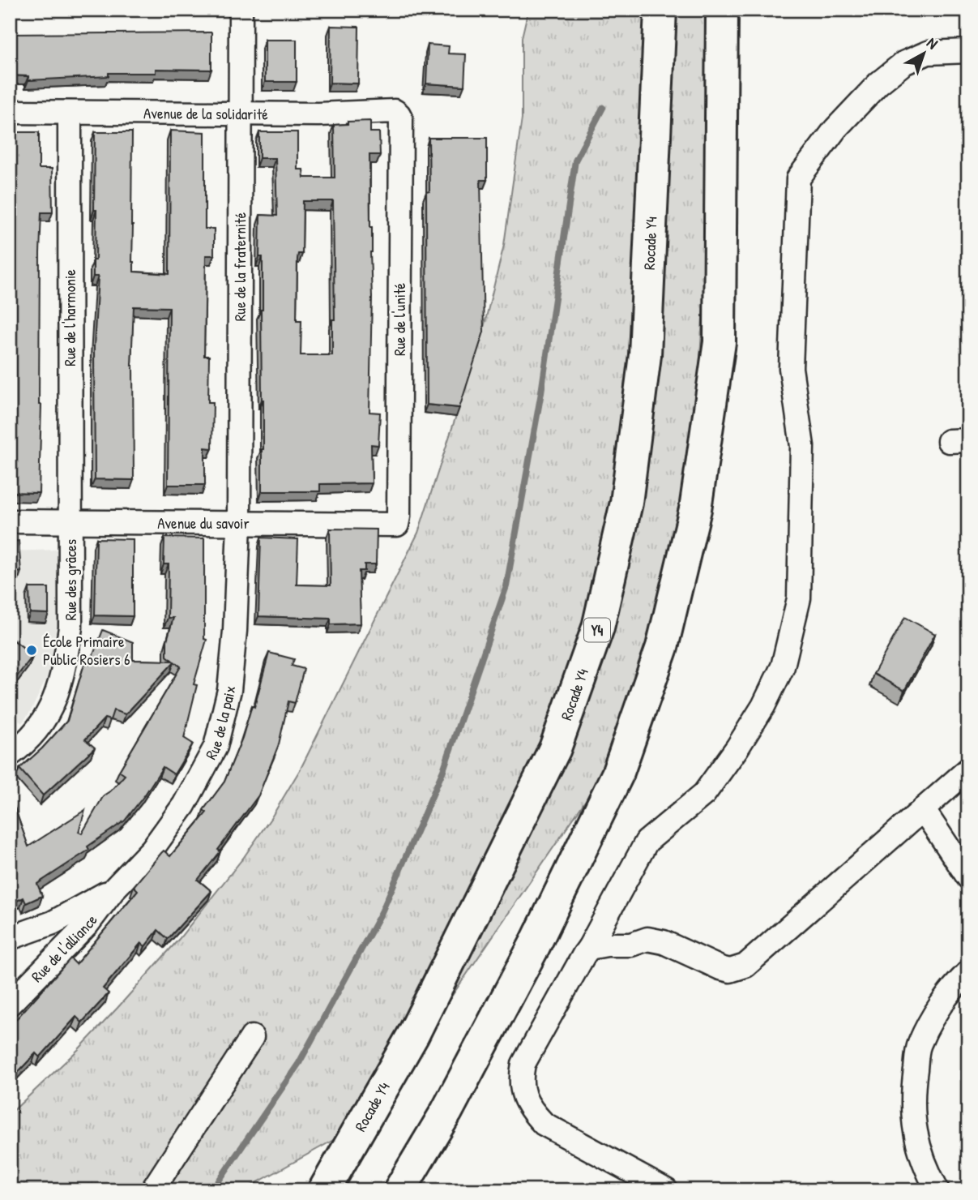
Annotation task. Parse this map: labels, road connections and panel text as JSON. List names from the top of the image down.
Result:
{
  "streets": {
    "highway": ["Rocade Y4", "Y4"],
    "street": [
      "Avenue de la solidarité",
      "Rue de la fraternité",
      "Rue de l'harmonie",
      "Rue de l'unité",
      "Avenue du savoir",
      "Rue des grâces",
      "Rue de la paix",
      "Rue de l'alliance"
    ]
  },
  "crossings": [
    ["Avenue de la solidarité", "Rue de la fraternité"],
    ["Avenue de la solidarité", "Rue de l'harmonie"],
    ["Avenue de la solidarité", "Rue de l'unité"],
    ["Rue de la fraternité", "Avenue du savoir"],
    ["Rue de la fraternité", "Rue de la paix"],
    ["Rue de l'harmonie", "Avenue du savoir"],
    ["Rue de l'harmonie", "Rue des grâces"],
    ["Rue de l'unité", "Avenue du savoir"],
    ["Avenue du savoir", "Rue des grâces"],
    ["Avenue du savoir", "Rue de la paix"],
    ["Rue de la paix", "Rue de l'alliance"]
  ],
  "places": ["École Primaire Public Rosiers 6"],
  "north": "top right"
}
